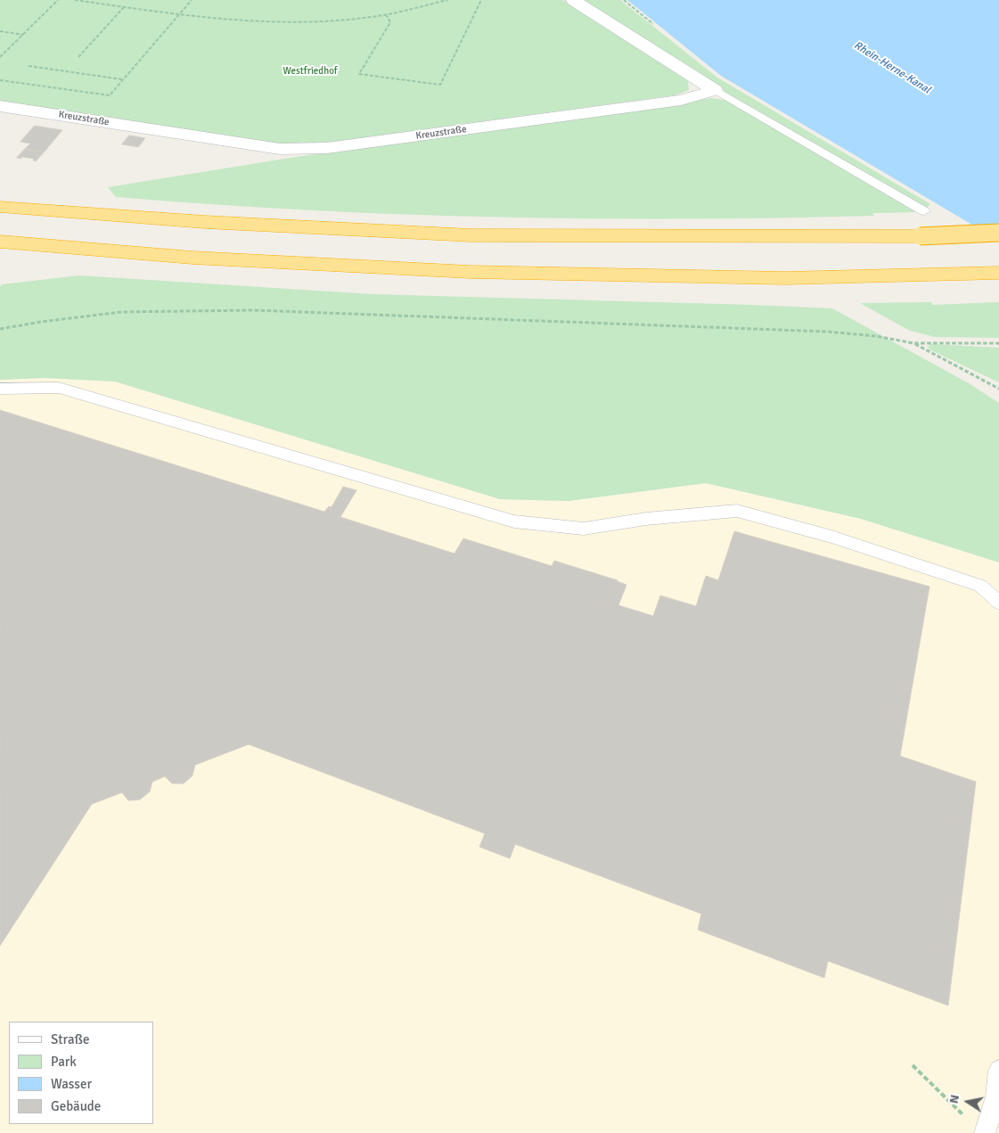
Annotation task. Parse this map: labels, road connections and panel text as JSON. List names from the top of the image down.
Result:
{
  "streets": {
    "street": ["Kreuzstraße"]
  },
  "water": ["Rhein-Herne-Kanal"],
  "parks": ["Westfriedhof"],
  "legend": [
    "Straße",
    "Park",
    "Wasser",
    "Gebäude"
  ],
  "north": "left"
}
